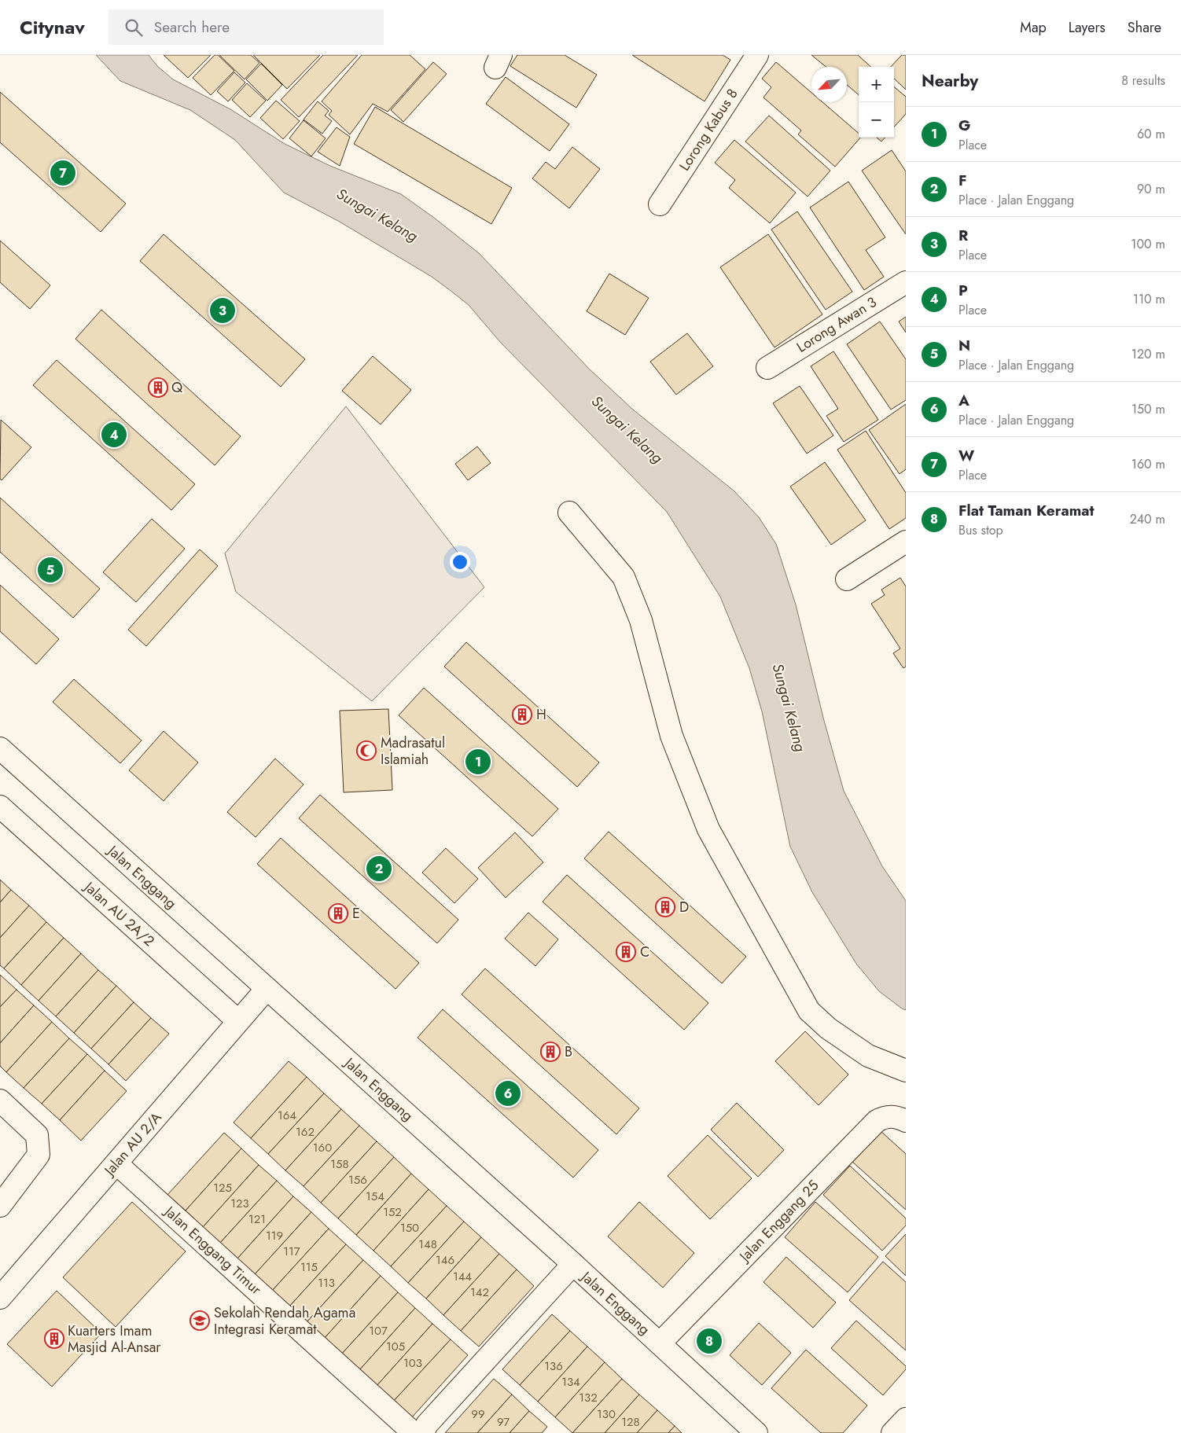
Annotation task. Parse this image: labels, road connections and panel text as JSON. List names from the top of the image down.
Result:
{
  "streets": {
    "street": [
      "Lorong Kabus 8",
      "Lorong Awan 3",
      "Jalan Enggang",
      "Jalan AU 2A/2",
      "Jalan AU 2/A",
      "Jalan Enggang 25",
      "Jalan Enggang Timur"
    ]
  },
  "crossings": [
    ["Jalan Enggang", "Jalan AU 2/A"],
    ["Jalan Enggang", "Jalan Enggang 25"],
    ["Jalan AU 2A/2", "Jalan AU 2/A"],
    ["Jalan AU 2/A", "Jalan Enggang Timur"]
  ],
  "water": ["Sungai Kelang"],
  "places": {
    "building": [
      "Q",
      "H",
      "D",
      "E",
      "C",
      "B",
      "Kuarters Imam Masjid Al-Ansar"
    ],
    "mosque": ["Madrasatul Islamiah"],
    "school or university": ["Sekolah Rendah Agama Integrasi Keramat"]
  },
  "house_numbers": [
    "164",
    "162",
    "160",
    "158",
    "156",
    "125",
    "154",
    "123",
    "152",
    "121",
    "150",
    "119",
    "148",
    "117",
    "146",
    "115",
    "144",
    "113",
    "142",
    "107",
    "105",
    "103",
    "136",
    "134",
    "132",
    "99",
    "130",
    "97",
    "128"
  ],
  "north": "bottom left",
  "page": {
    "header": "Citynav",
    "search": "Search here",
    "nav": ["Map", "Layers", "Share"],
    "heading": ["Nearby", "8 results"],
    "map_buttons": ["+", "−"],
    "list": [
      {
        "mark": "1",
        "name": "G",
        "note": "Place",
        "value": "60 m"
      },
      {
        "mark": "2",
        "name": "F",
        "note": "Place · Jalan Enggang",
        "value": "90 m"
      },
      {
        "mark": "3",
        "name": "R",
        "note": "Place",
        "value": "100 m"
      },
      {
        "mark": "4",
        "name": "P",
        "note": "Place",
        "value": "110 m"
      },
      {
        "mark": "5",
        "name": "N",
        "note": "Place · Jalan Enggang",
        "value": "120 m"
      },
      {
        "mark": "6",
        "name": "A",
        "note": "Place · Jalan Enggang",
        "value": "150 m"
      },
      {
        "mark": "7",
        "name": "W",
        "note": "Place",
        "value": "160 m"
      },
      {
        "mark": "8",
        "name": "Flat Taman Keramat",
        "note": "Bus stop",
        "value": "240 m"
      }
    ],
    "pins": [
      "7",
      "3",
      "4",
      "5",
      "1",
      "2",
      "6",
      "8"
    ]
  }
}
